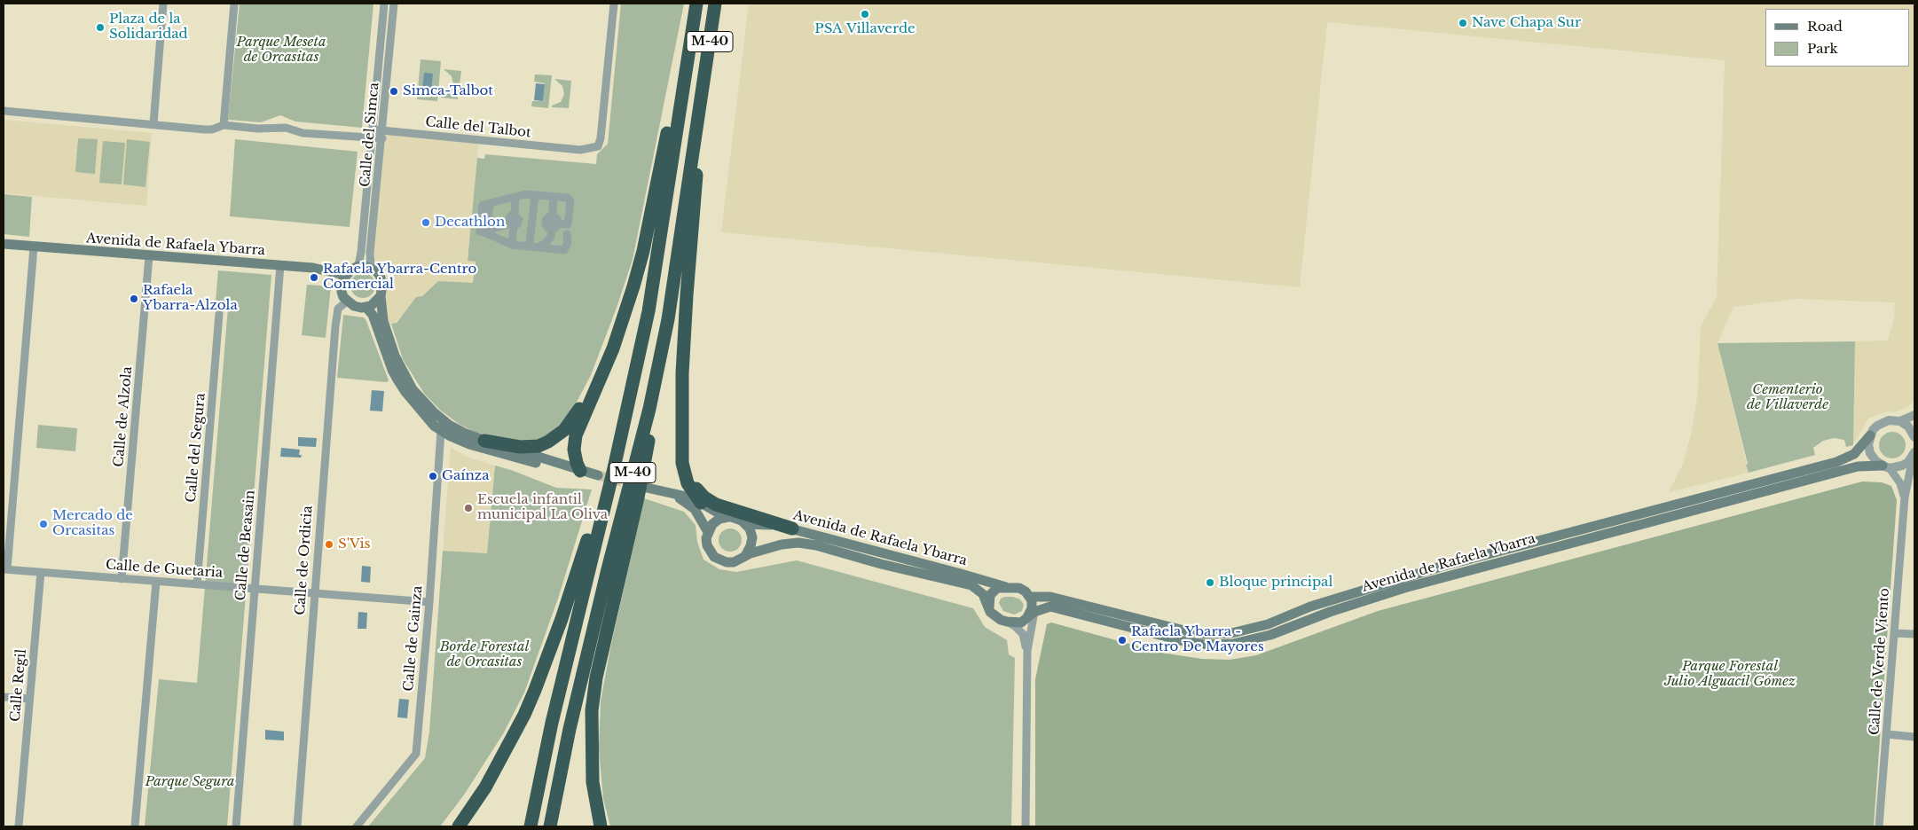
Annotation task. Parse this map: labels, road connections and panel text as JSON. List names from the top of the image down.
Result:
{
  "streets": {
    "highway": ["M-40"],
    "main road": ["Avenida de Rafaela Ybarra"],
    "street": [
      "Calle del Talbot",
      "Calle del Simca",
      "Calle de Alzola",
      "Calle del Segura",
      "Calle de Beasain",
      "Calle de Ordicia",
      "Calle de Guetaria",
      "Calle de Gainza",
      "Calle de Verde Viento",
      "Calle Regil"
    ]
  },
  "crossings": [
    ["Calle del Talbot", "Calle del Simca"],
    ["Calle del Simca", "Avenida de Rafaela Ybarra"],
    ["Calle del Simca", "Calle de Ordicia"],
    ["Avenida de Rafaela Ybarra", "Calle de Alzola"],
    ["Avenida de Rafaela Ybarra", "Calle de Beasain"],
    ["Avenida de Rafaela Ybarra", "Calle de Ordicia"],
    ["Avenida de Rafaela Ybarra", "Calle de Verde Viento"],
    ["Calle de Alzola", "Calle de Guetaria"],
    ["Calle del Segura", "Calle de Guetaria"],
    ["Calle de Beasain", "Calle de Guetaria"],
    ["Calle de Ordicia", "Calle de Guetaria"],
    ["Calle de Guetaria", "Calle de Gainza"],
    ["Calle de Guetaria", "Calle Regil"]
  ],
  "parks": [
    "Parque Meseta de Orcasitas",
    "Cementerio de Villaverde",
    "Borde Forestal de Orcasitas",
    "Parque Forestal Julio Alguacil Gómez",
    "Parque Segura"
  ],
  "places": [
    "PSA Villaverde",
    "Nave Chapa Sur",
    "Plaza de la Solidaridad",
    "Simca-Talbot",
    "Decathlon",
    "Rafaela Ybarra-Centro Comercial",
    "Rafaela Ybarra-Alzola",
    "Gaínza",
    "Escuela infantil municipal La Oliva",
    "Mercado de Orcasitas",
    "S'Vis",
    "Bloque principal",
    "Rafaela Ybarra - Centro De Mayores"
  ],
  "legend": ["Road", "Park"]
}
